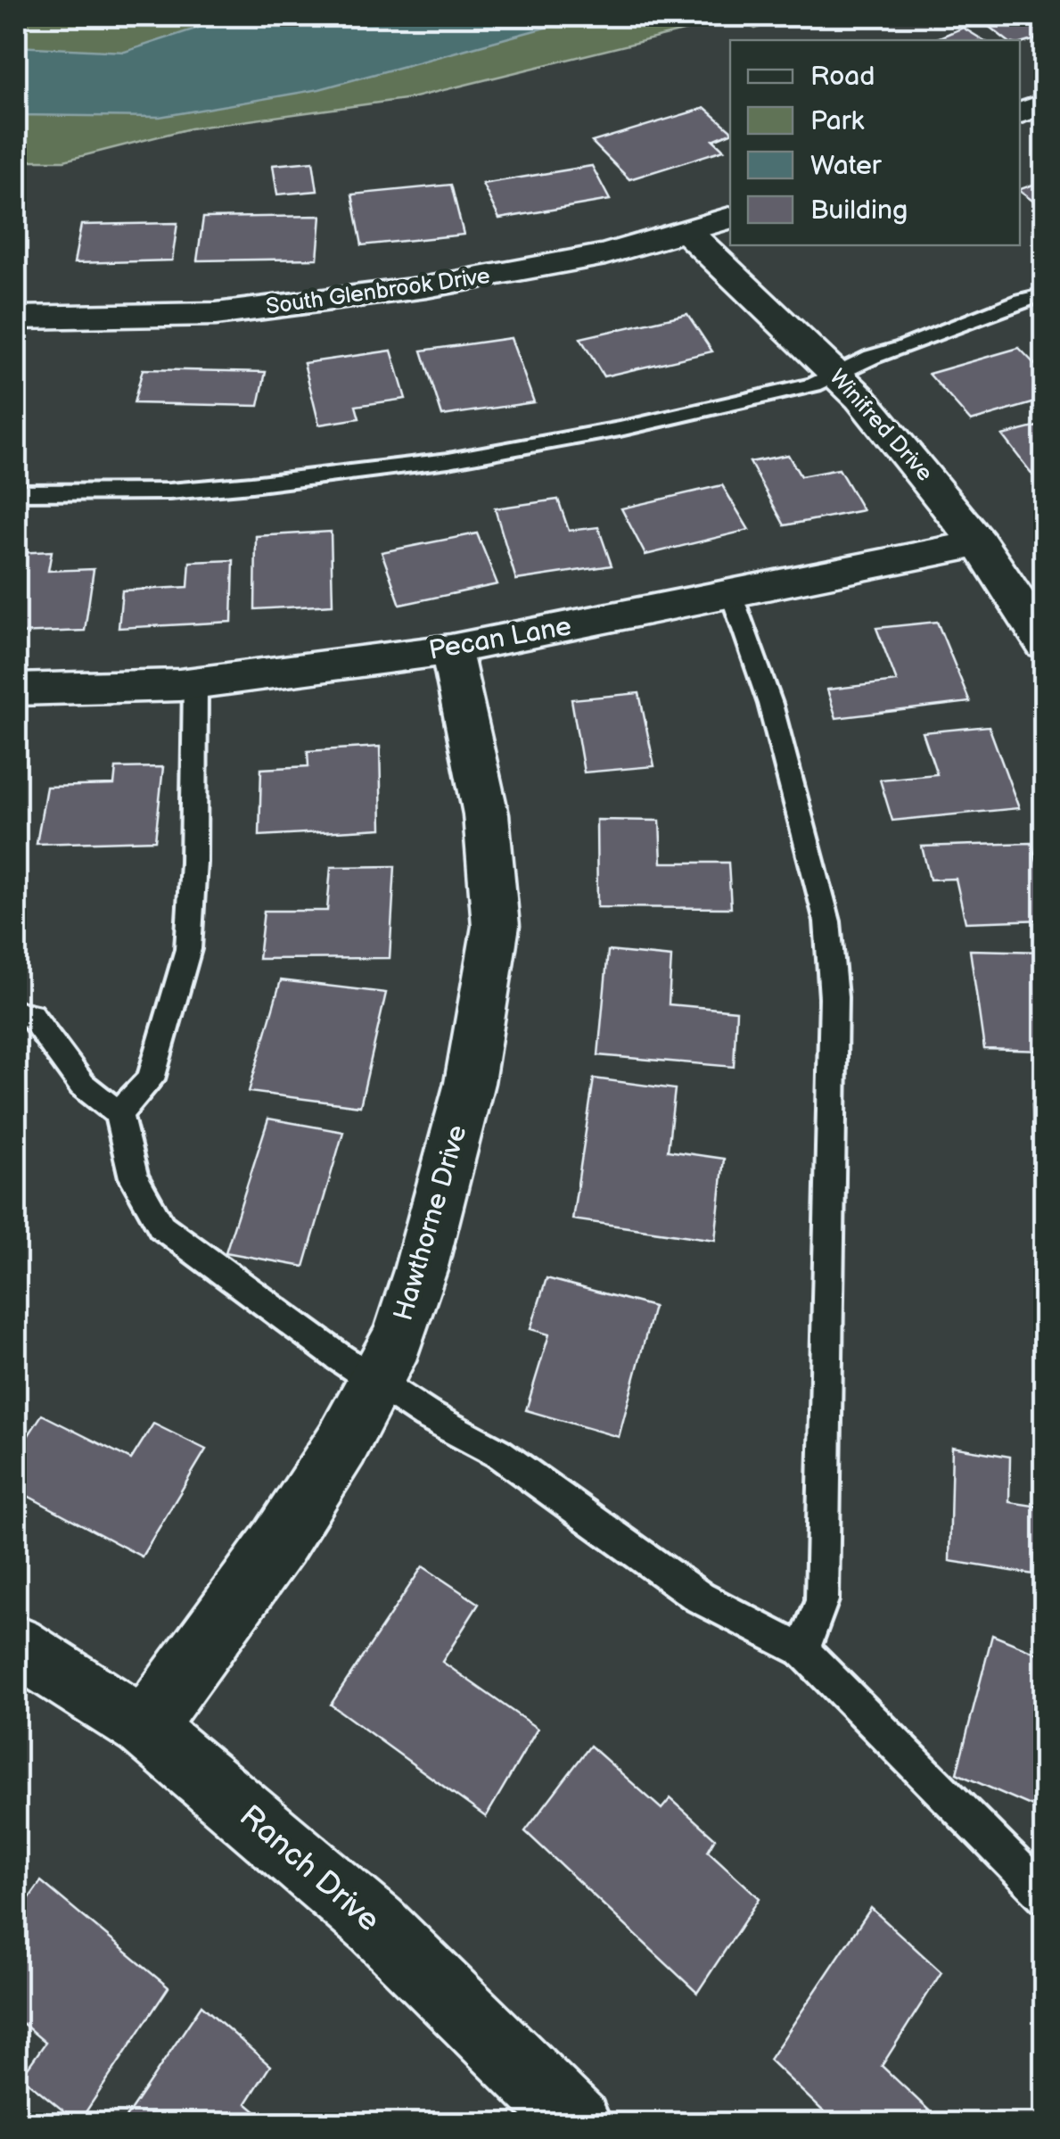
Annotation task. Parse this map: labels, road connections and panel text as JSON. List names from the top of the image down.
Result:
{
  "streets": {
    "street": [
      "South Glenbrook Drive",
      "Winifred Drive",
      "Pecan Lane",
      "Hawthorne Drive",
      "Ranch Drive"
    ]
  },
  "crossings": [
    ["South Glenbrook Drive", "Winifred Drive"],
    ["Winifred Drive", "Pecan Lane"],
    ["Pecan Lane", "Hawthorne Drive"],
    ["Hawthorne Drive", "Ranch Drive"]
  ],
  "legend": [
    "Road",
    "Park",
    "Water",
    "Building"
  ]
}
